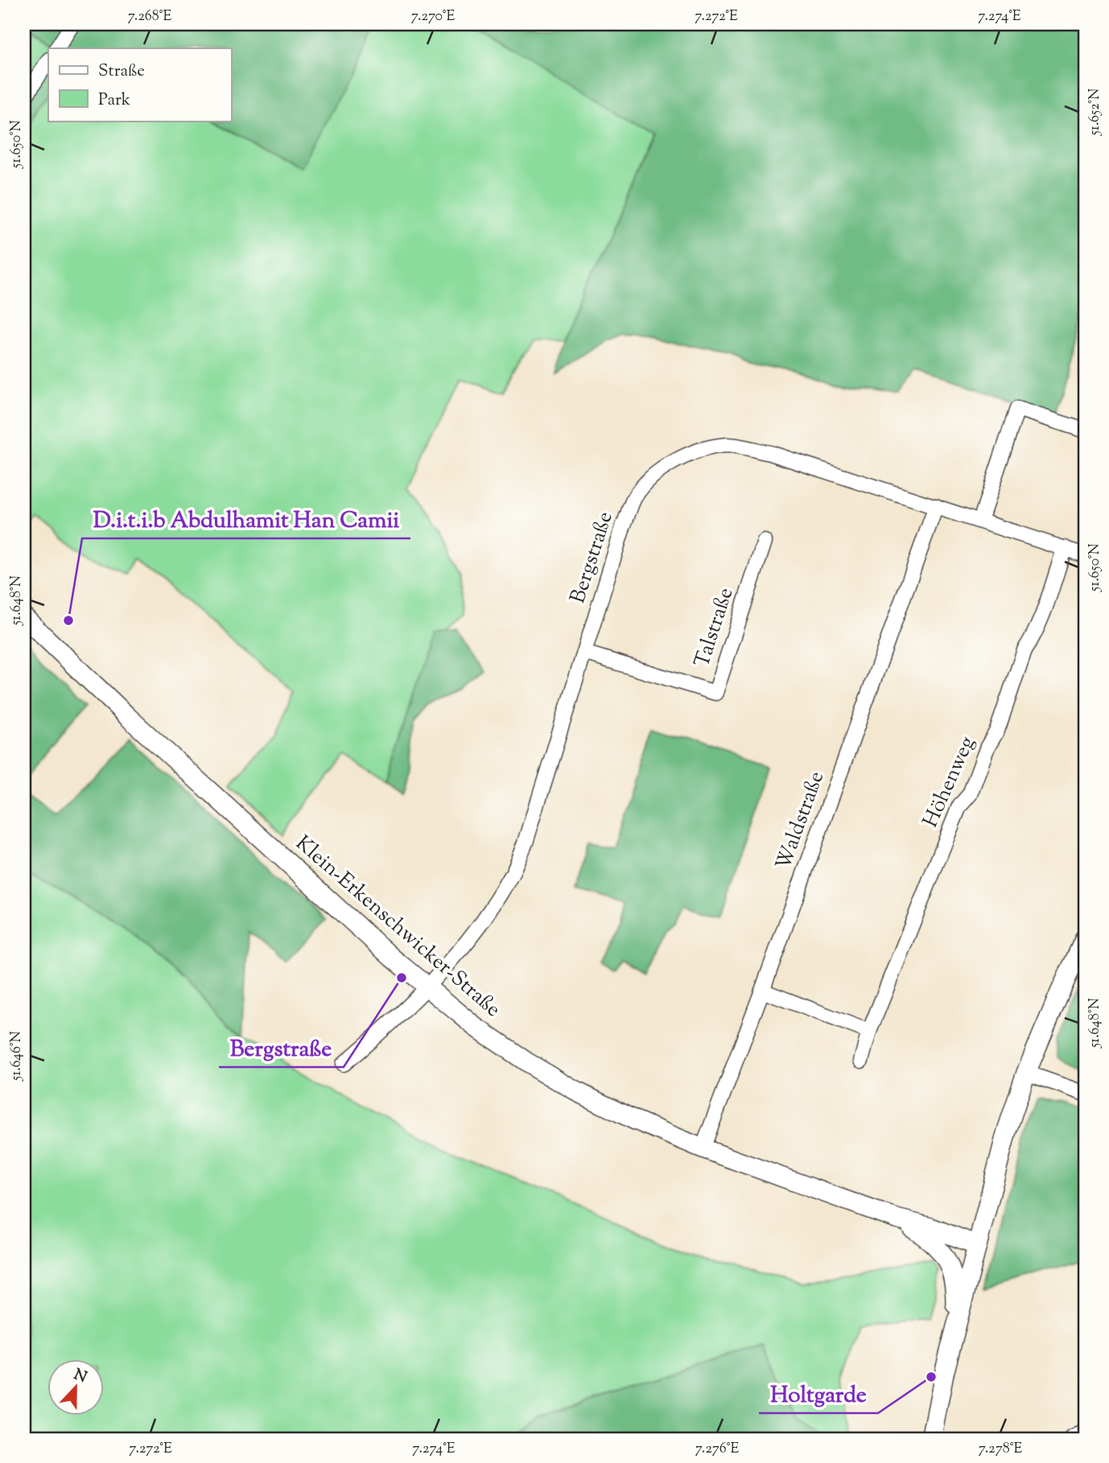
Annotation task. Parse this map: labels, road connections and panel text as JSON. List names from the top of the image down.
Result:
{
  "streets": {
    "street": [
      "Bergstraße",
      "Talstraße",
      "Höhenweg",
      "Waldstraße",
      "Klein-Erkenschwicker-Straße"
    ]
  },
  "crossings": [
    ["Bergstraße", "Talstraße"],
    ["Bergstraße", "Höhenweg"],
    ["Bergstraße", "Waldstraße"],
    ["Bergstraße", "Klein-Erkenschwicker-Straße"],
    ["Waldstraße", "Klein-Erkenschwicker-Straße"]
  ],
  "places": ["D.i.t.i.b Abdulhamit Han Camii", "Bergstraße", "Holtgarde"],
  "legend": ["Straße", "Park"],
  "north": "top",
  "coordinates": [
    "7.268°E",
    "7.270°E",
    "7.272°E",
    "7.274°E",
    "51.652°N",
    "51.650°N",
    "51.648°N",
    "51.646°N",
    "7.276°E",
    "7.278°E"
  ]
}
